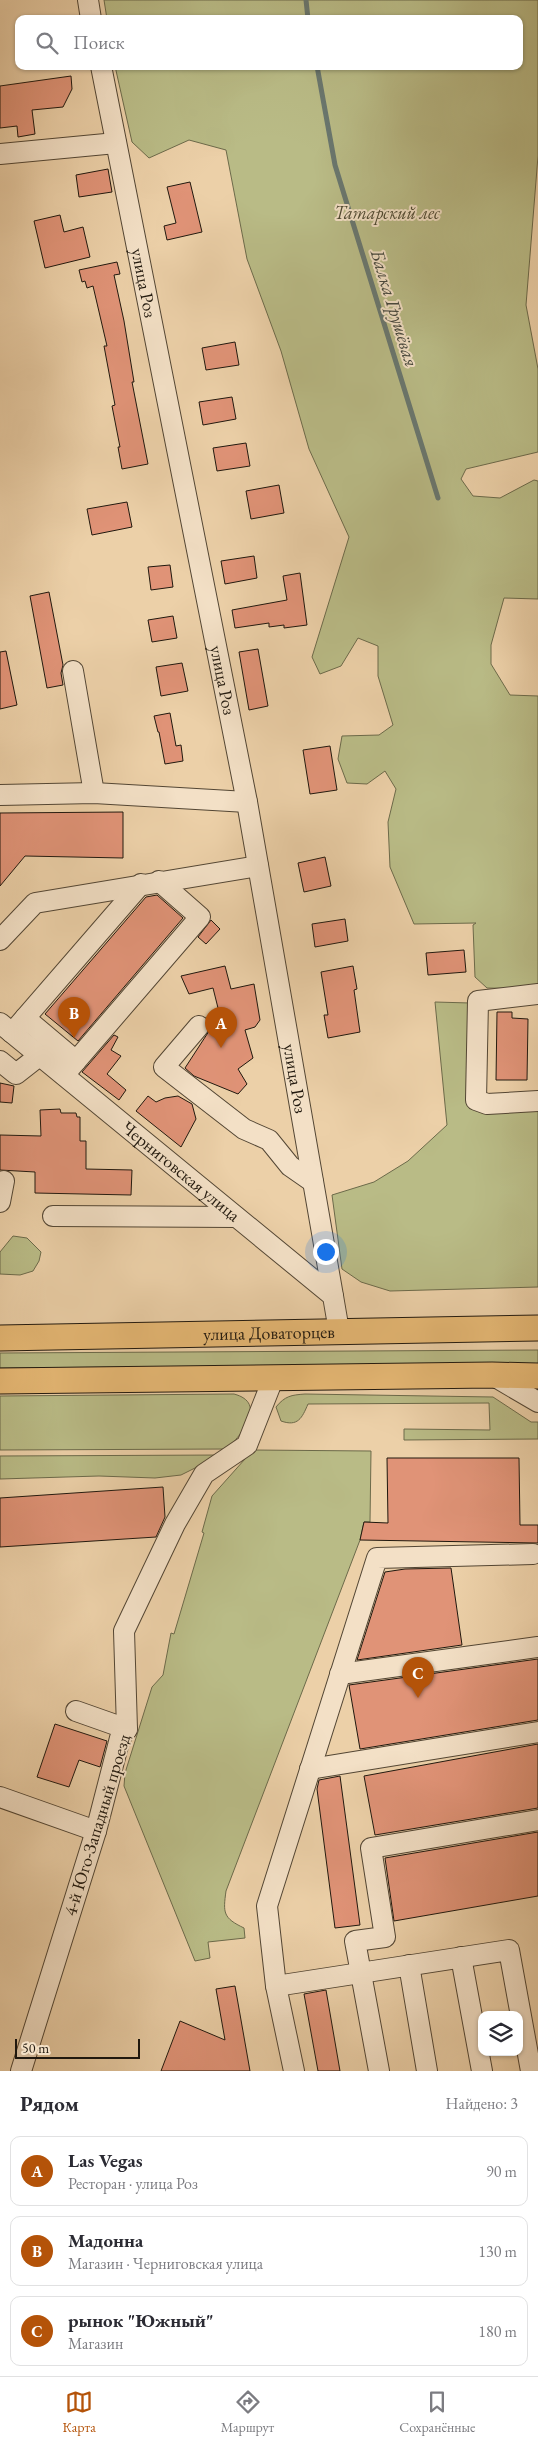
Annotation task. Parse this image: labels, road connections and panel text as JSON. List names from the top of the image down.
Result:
{
  "streets": {
    "main road": ["улица Доваторцев"],
    "street": ["улица Роз", "Черниговская улица", "4-й Юго-Западный проезд"]
  },
  "crossings": [
    ["улица Роз", "Черниговская улица"]
  ],
  "water": ["Балка Грушёвая"],
  "parks": ["Татарский лес"],
  "scale_bar": "50 m",
  "page": {
    "search": "Поиск",
    "pins": ["B", "A", "C"],
    "scale": "50 m",
    "heading": ["Рядом", "Найдено: 3"],
    "list": [
      {
        "mark": "A",
        "name": "Las Vegas",
        "note": "Ресторан · улица Роз",
        "value": "90 m"
      },
      {
        "mark": "B",
        "name": "Мадонна",
        "note": "Магазин · Черниговская улица",
        "value": "130 m"
      },
      {
        "mark": "C",
        "name": "рынок \"Южный\"",
        "note": "Магазин",
        "value": "180 m"
      }
    ],
    "nav": ["Карта", "Маршрут", "Сохранённые"]
  }
}
